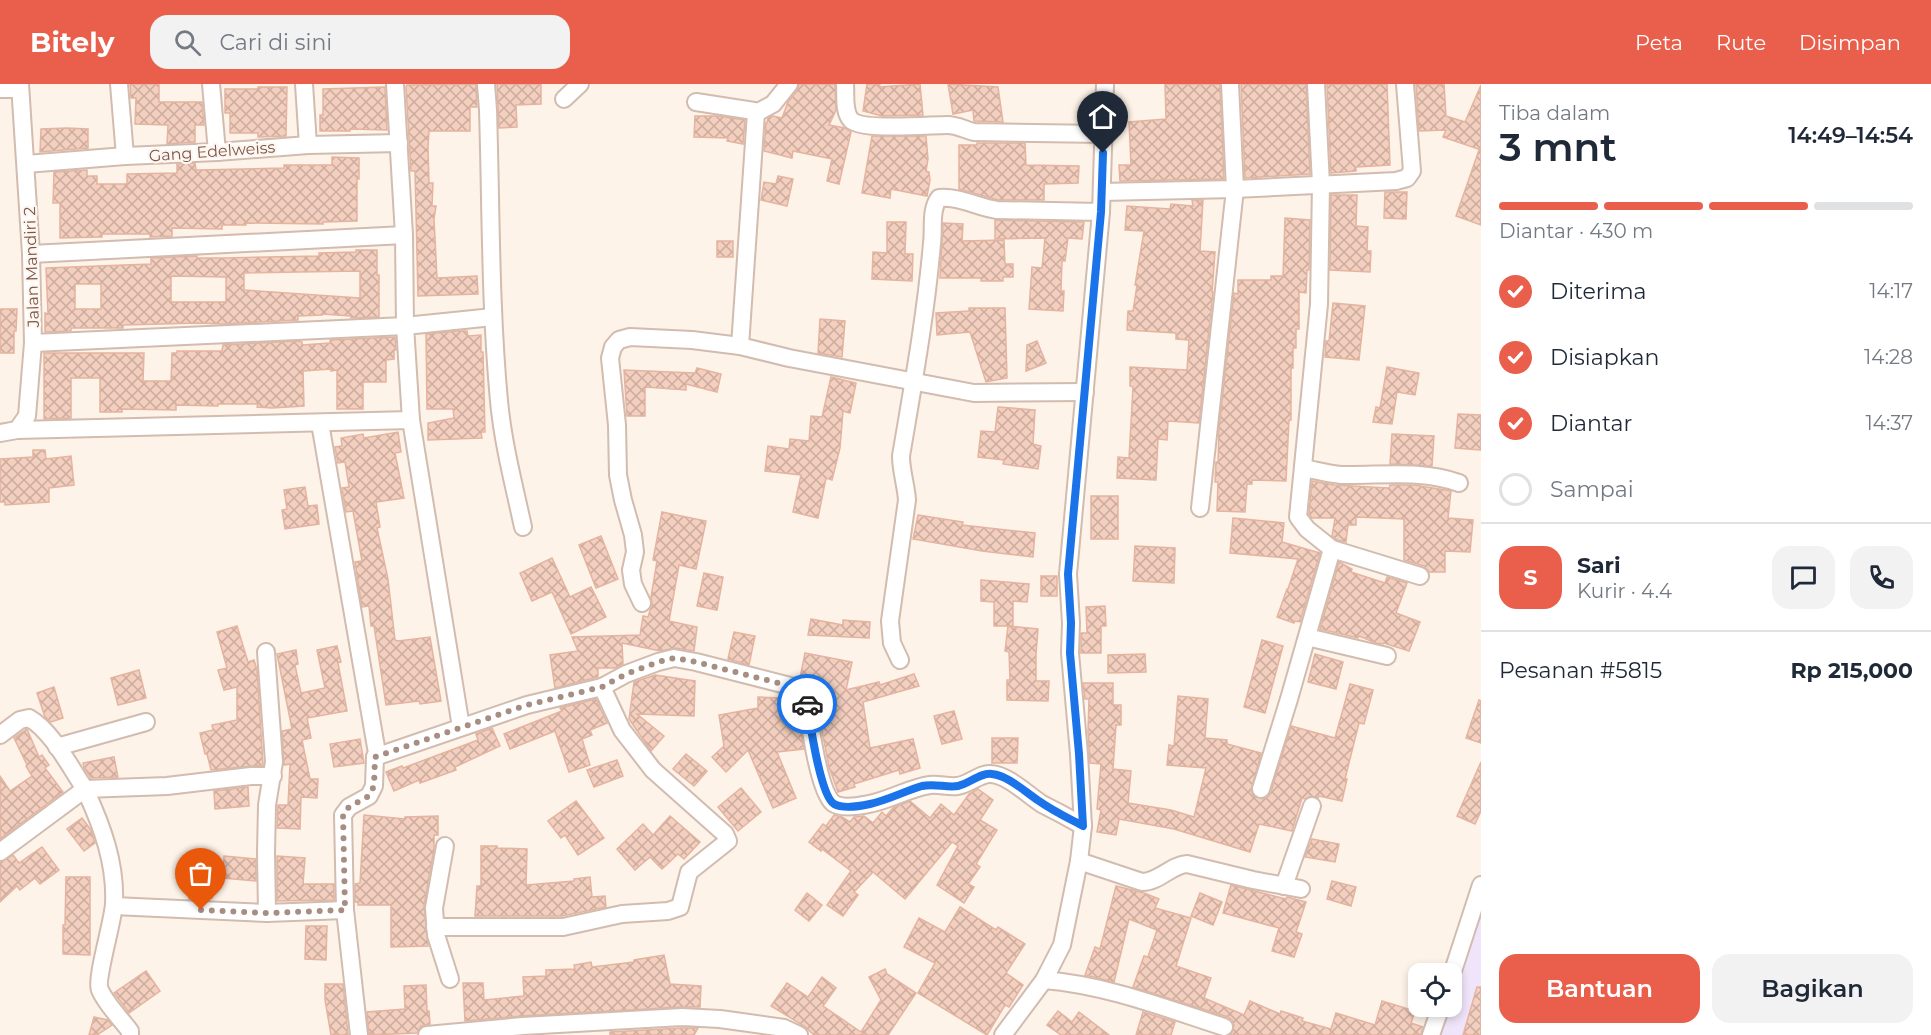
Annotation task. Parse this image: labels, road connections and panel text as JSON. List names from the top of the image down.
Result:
{
  "streets": {
    "street": ["Gang Edelweiss", "Jalan Mandiri 2"]
  },
  "crossings": [
    ["Gang Edelweiss", "Jalan Mandiri 2"]
  ],
  "page": {
    "header": "Bitely",
    "search": "Cari di sini",
    "nav": ["Peta", "Rute", "Disimpan"],
    "heading": ["3 mnt", "Tiba dalam", "14:49–14:54"],
    "panel": [
      "Sari",
      "Kurir · 4.4",
      "Pesanan #5815",
      "Rp 215,000"
    ],
    "bar": "Diantar · 430 m",
    "list": [
      ["Diterima", "14:17"],
      ["Disiapkan", "14:28"],
      ["Diantar", "14:37"],
      "Sampai"
    ],
    "round": "S",
    "buttons": ["Bantuan", "Bagikan"]
  }
}
